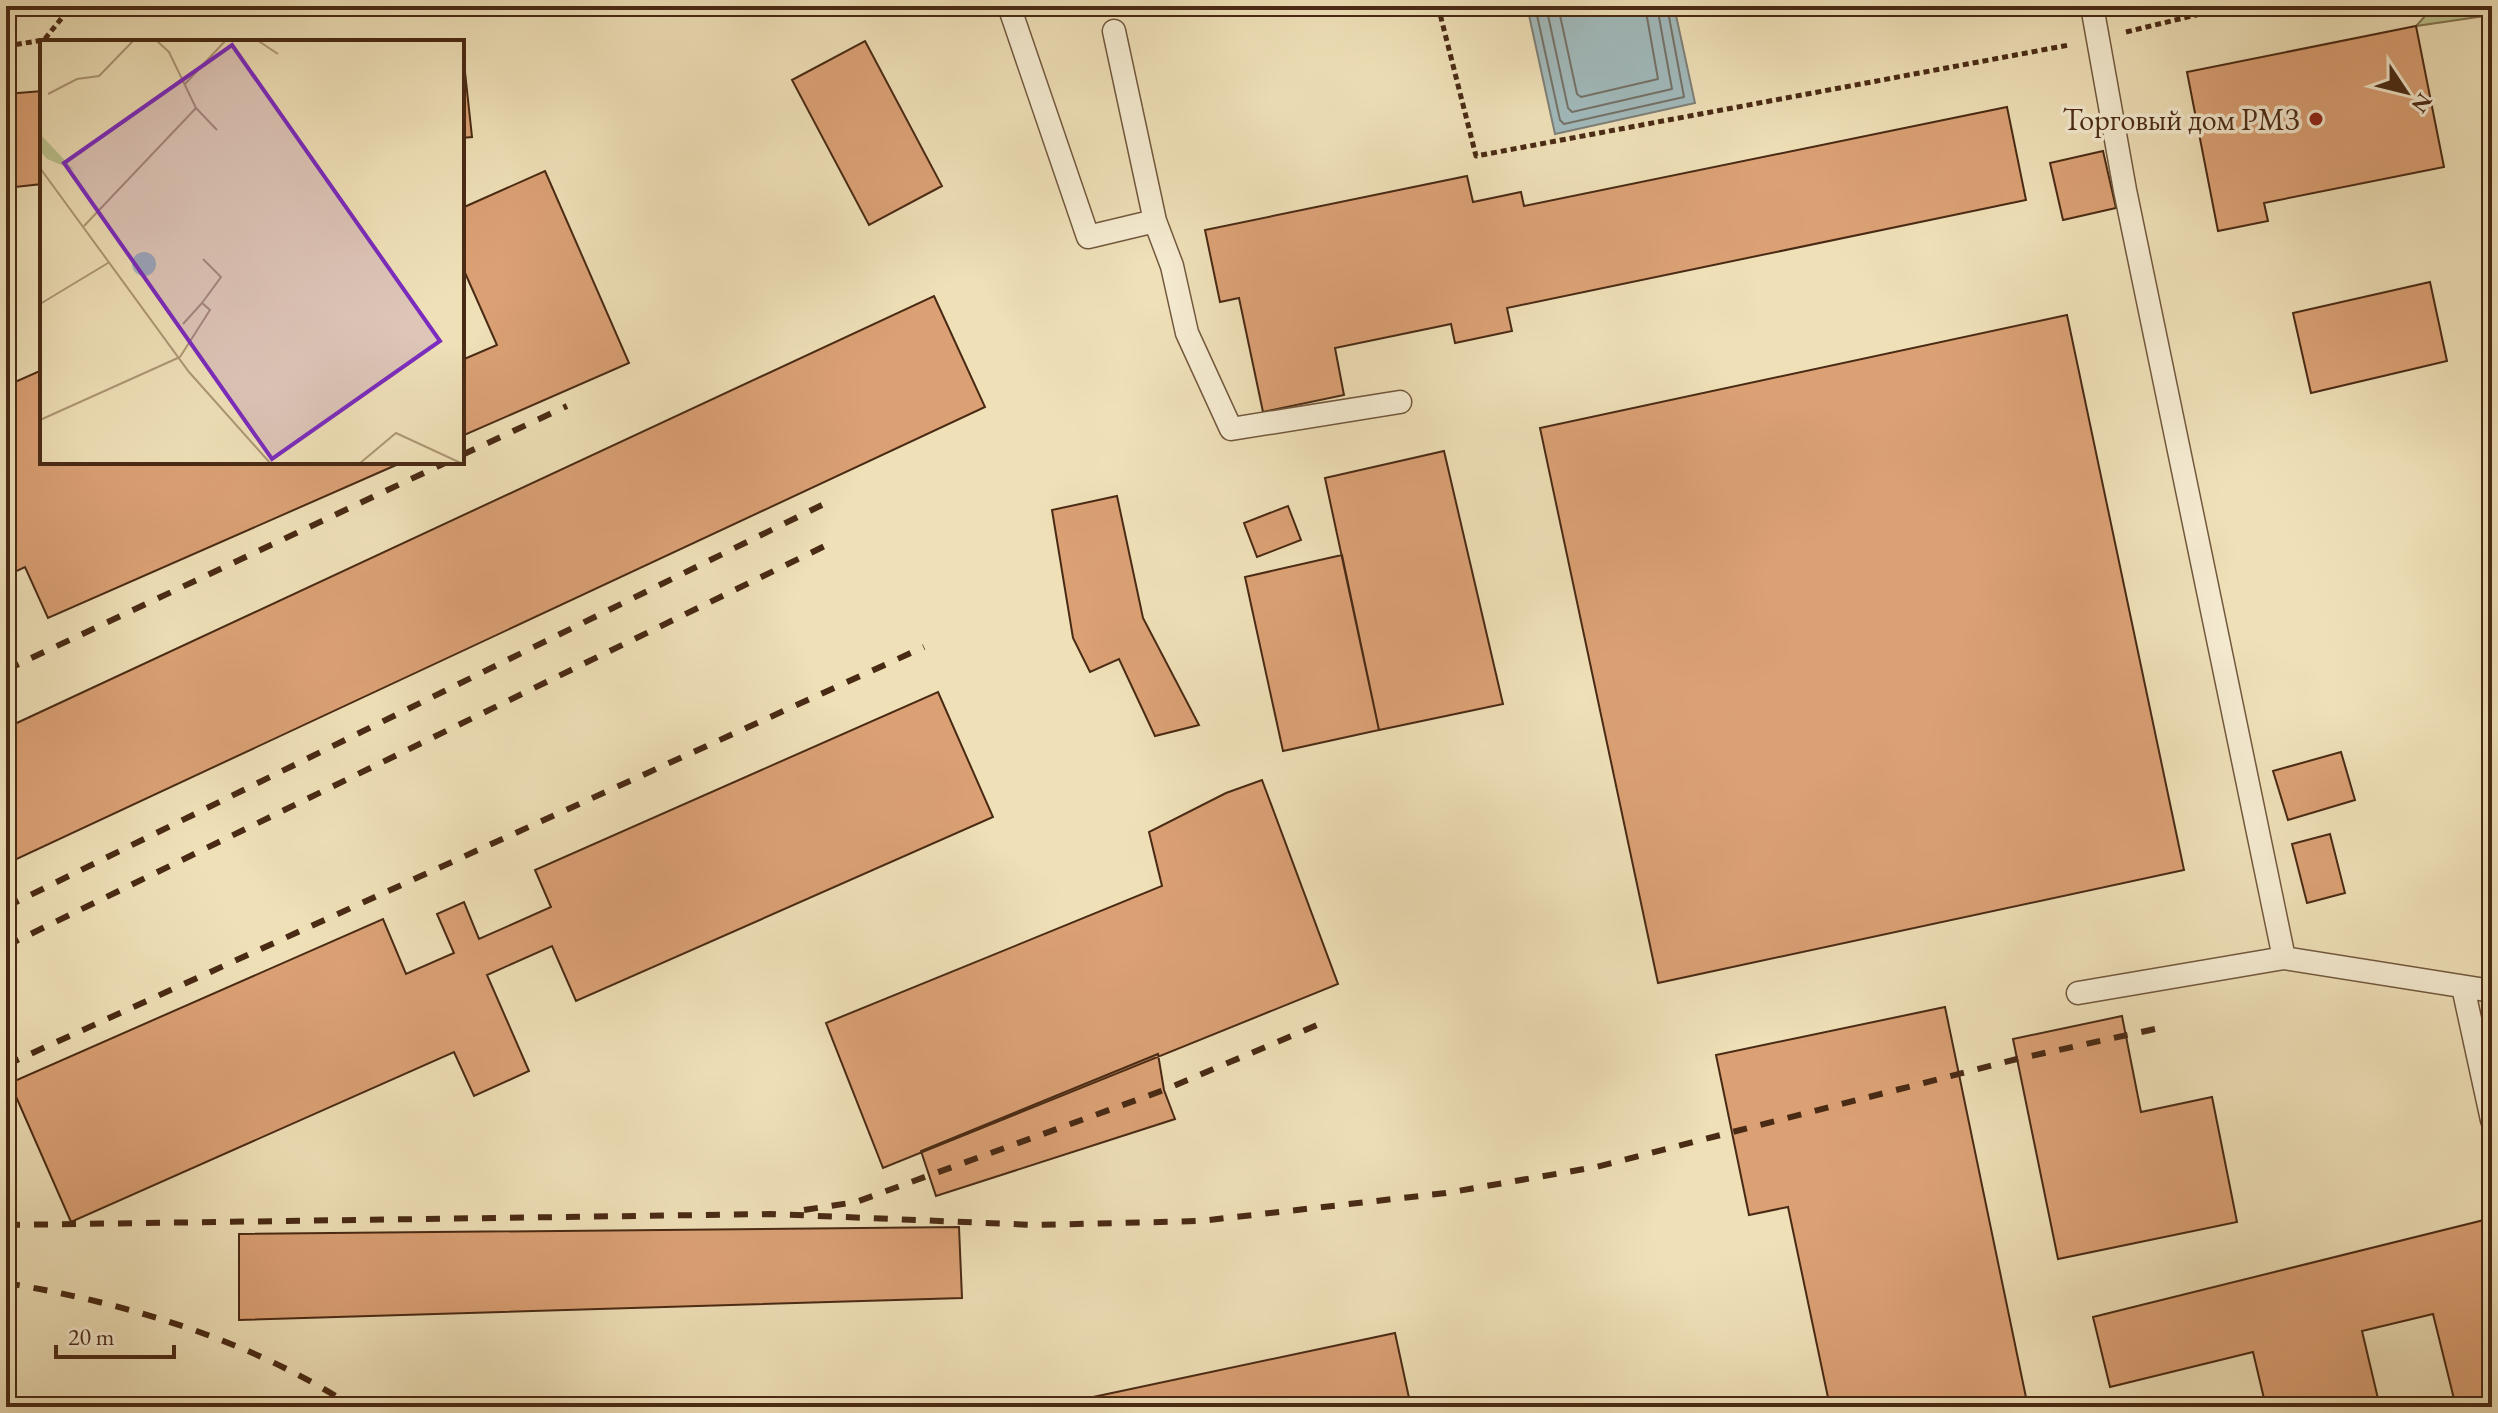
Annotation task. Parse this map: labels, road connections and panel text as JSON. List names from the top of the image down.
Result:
{
  "places": ["Торговый дом РМЗ"],
  "scale_bar": "20 m",
  "north": "bottom right"
}
